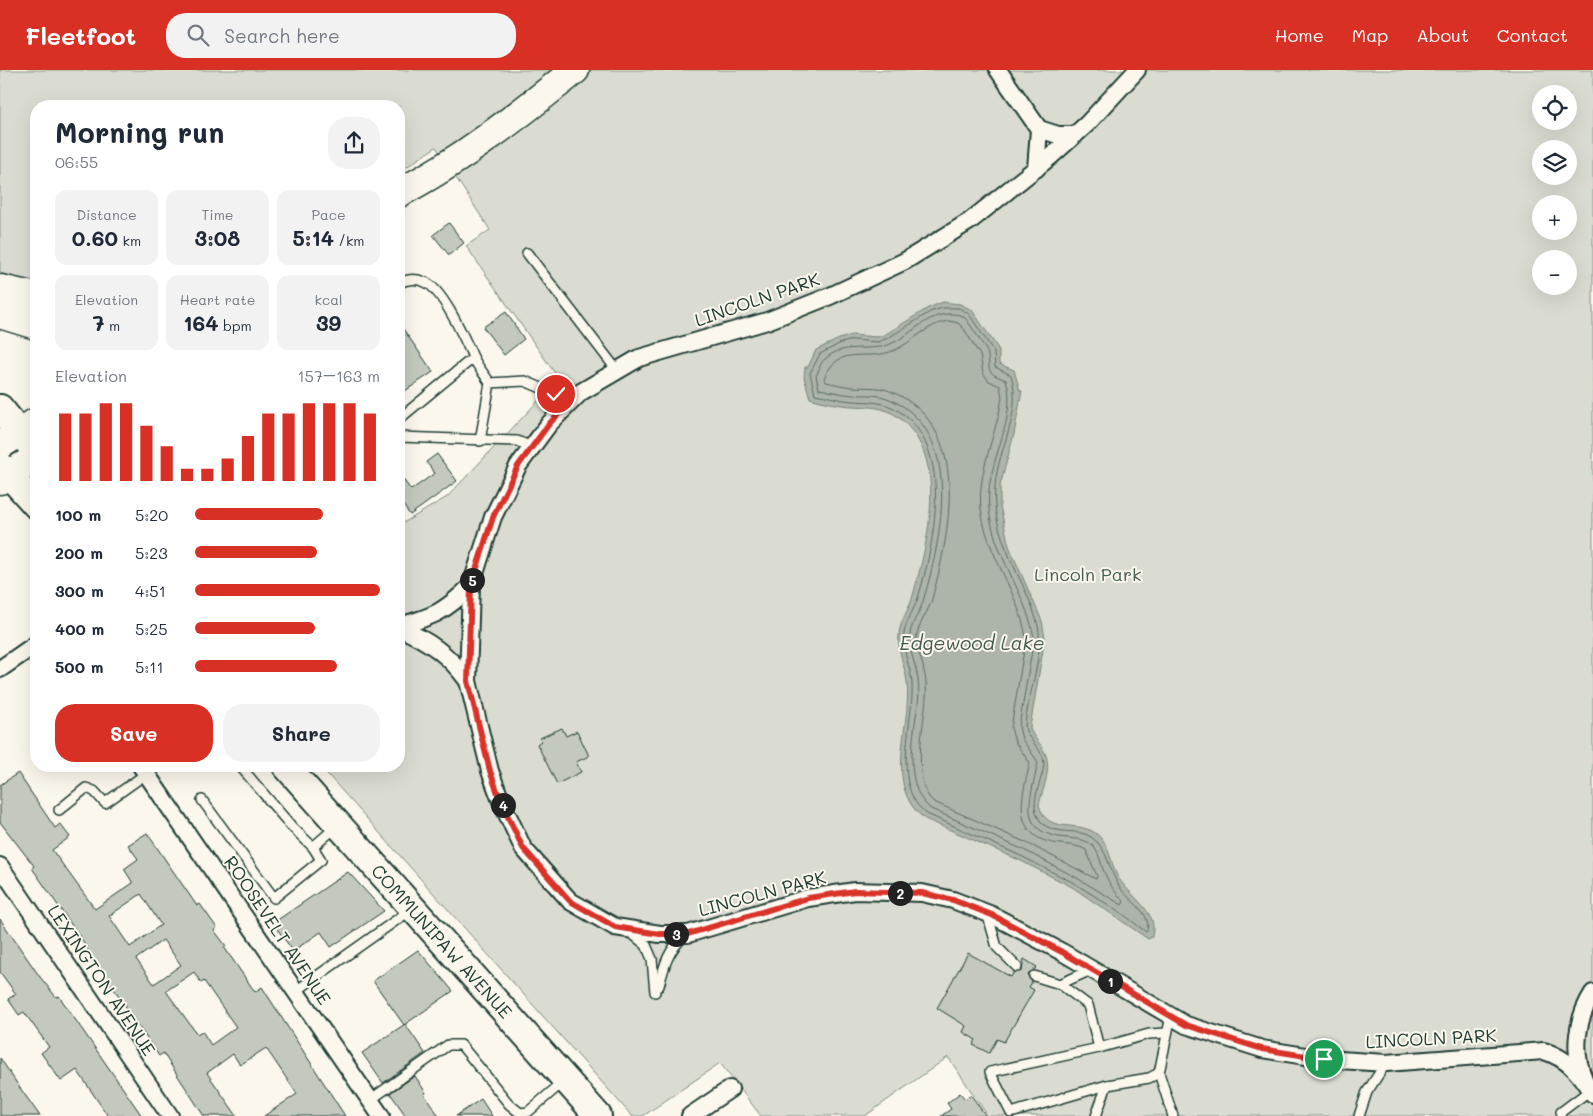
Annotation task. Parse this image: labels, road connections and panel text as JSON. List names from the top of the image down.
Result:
{
  "streets": {
    "main road": ["COMMUNIPAW AVENUE"],
    "street": ["LINCOLN PARK", "ROOSEVELT AVENUE", "LEXINGTON AVENUE"]
  },
  "water": ["Edgewood Lake"],
  "parks": ["Lincoln Park"],
  "page": {
    "header": "Fleetfoot",
    "search": "Search here",
    "nav": [
      "Home",
      "Map",
      "About",
      "Contact"
    ],
    "map_buttons": ["+", "−"],
    "heading": ["Morning run", "06:55"],
    "stats": [
      ["Distance", "0.60 km"],
      ["Time", "3:08"],
      ["Pace", "5:14 /km"],
      ["Elevation", "7 m"],
      ["Heart rate", "164 bpm"],
      ["kcal", "39"]
    ],
    "chart": ["Elevation", "157–163 m"],
    "list": [
      {
        "name": "100 m",
        "note": "5:20"
      },
      {
        "name": "200 m",
        "note": "5:23"
      },
      {
        "name": "300 m",
        "note": "4:51"
      },
      {
        "name": "400 m",
        "note": "5:25"
      },
      {
        "name": "500 m",
        "note": "5:11"
      }
    ],
    "pins": [
      "5",
      "4",
      "2",
      "3",
      "1"
    ],
    "buttons": ["Save", "Share"]
  }
}
